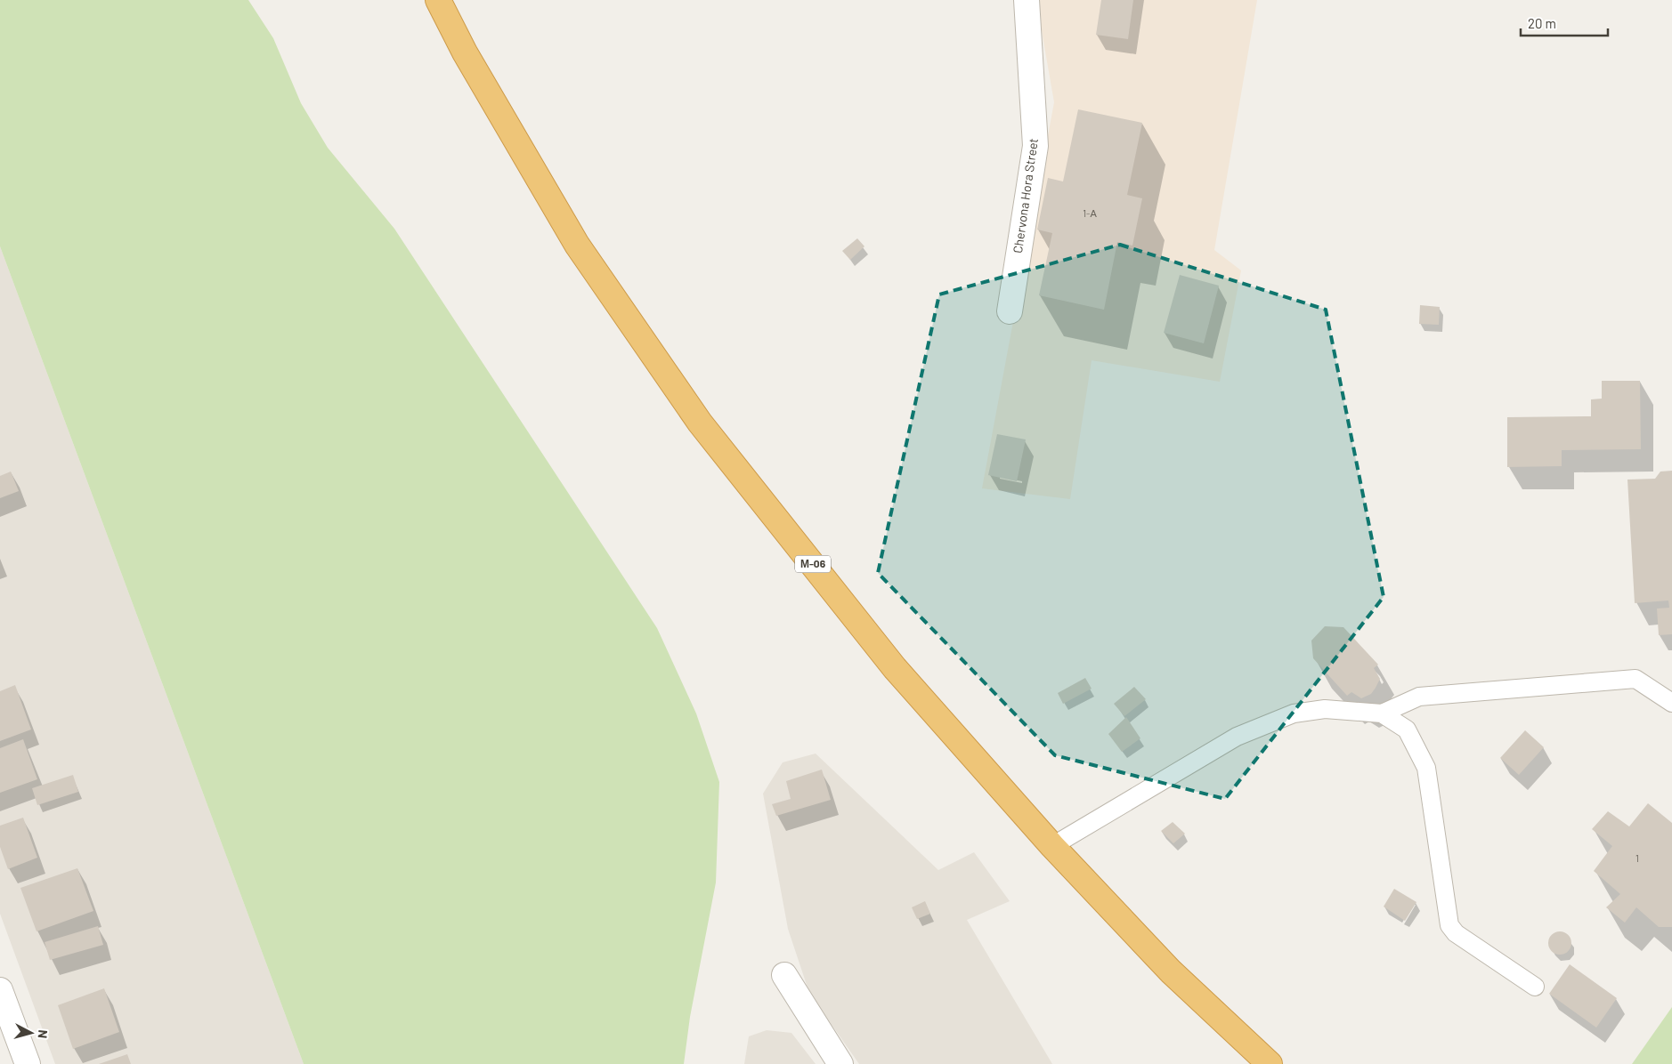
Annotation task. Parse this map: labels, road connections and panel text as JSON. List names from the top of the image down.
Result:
{
  "streets": {
    "highway": ["М-06"],
    "street": ["Chervona Hora Street"]
  },
  "house_numbers": ["1-А", "1"],
  "scale_bar": "20 m",
  "north": "right"
}
